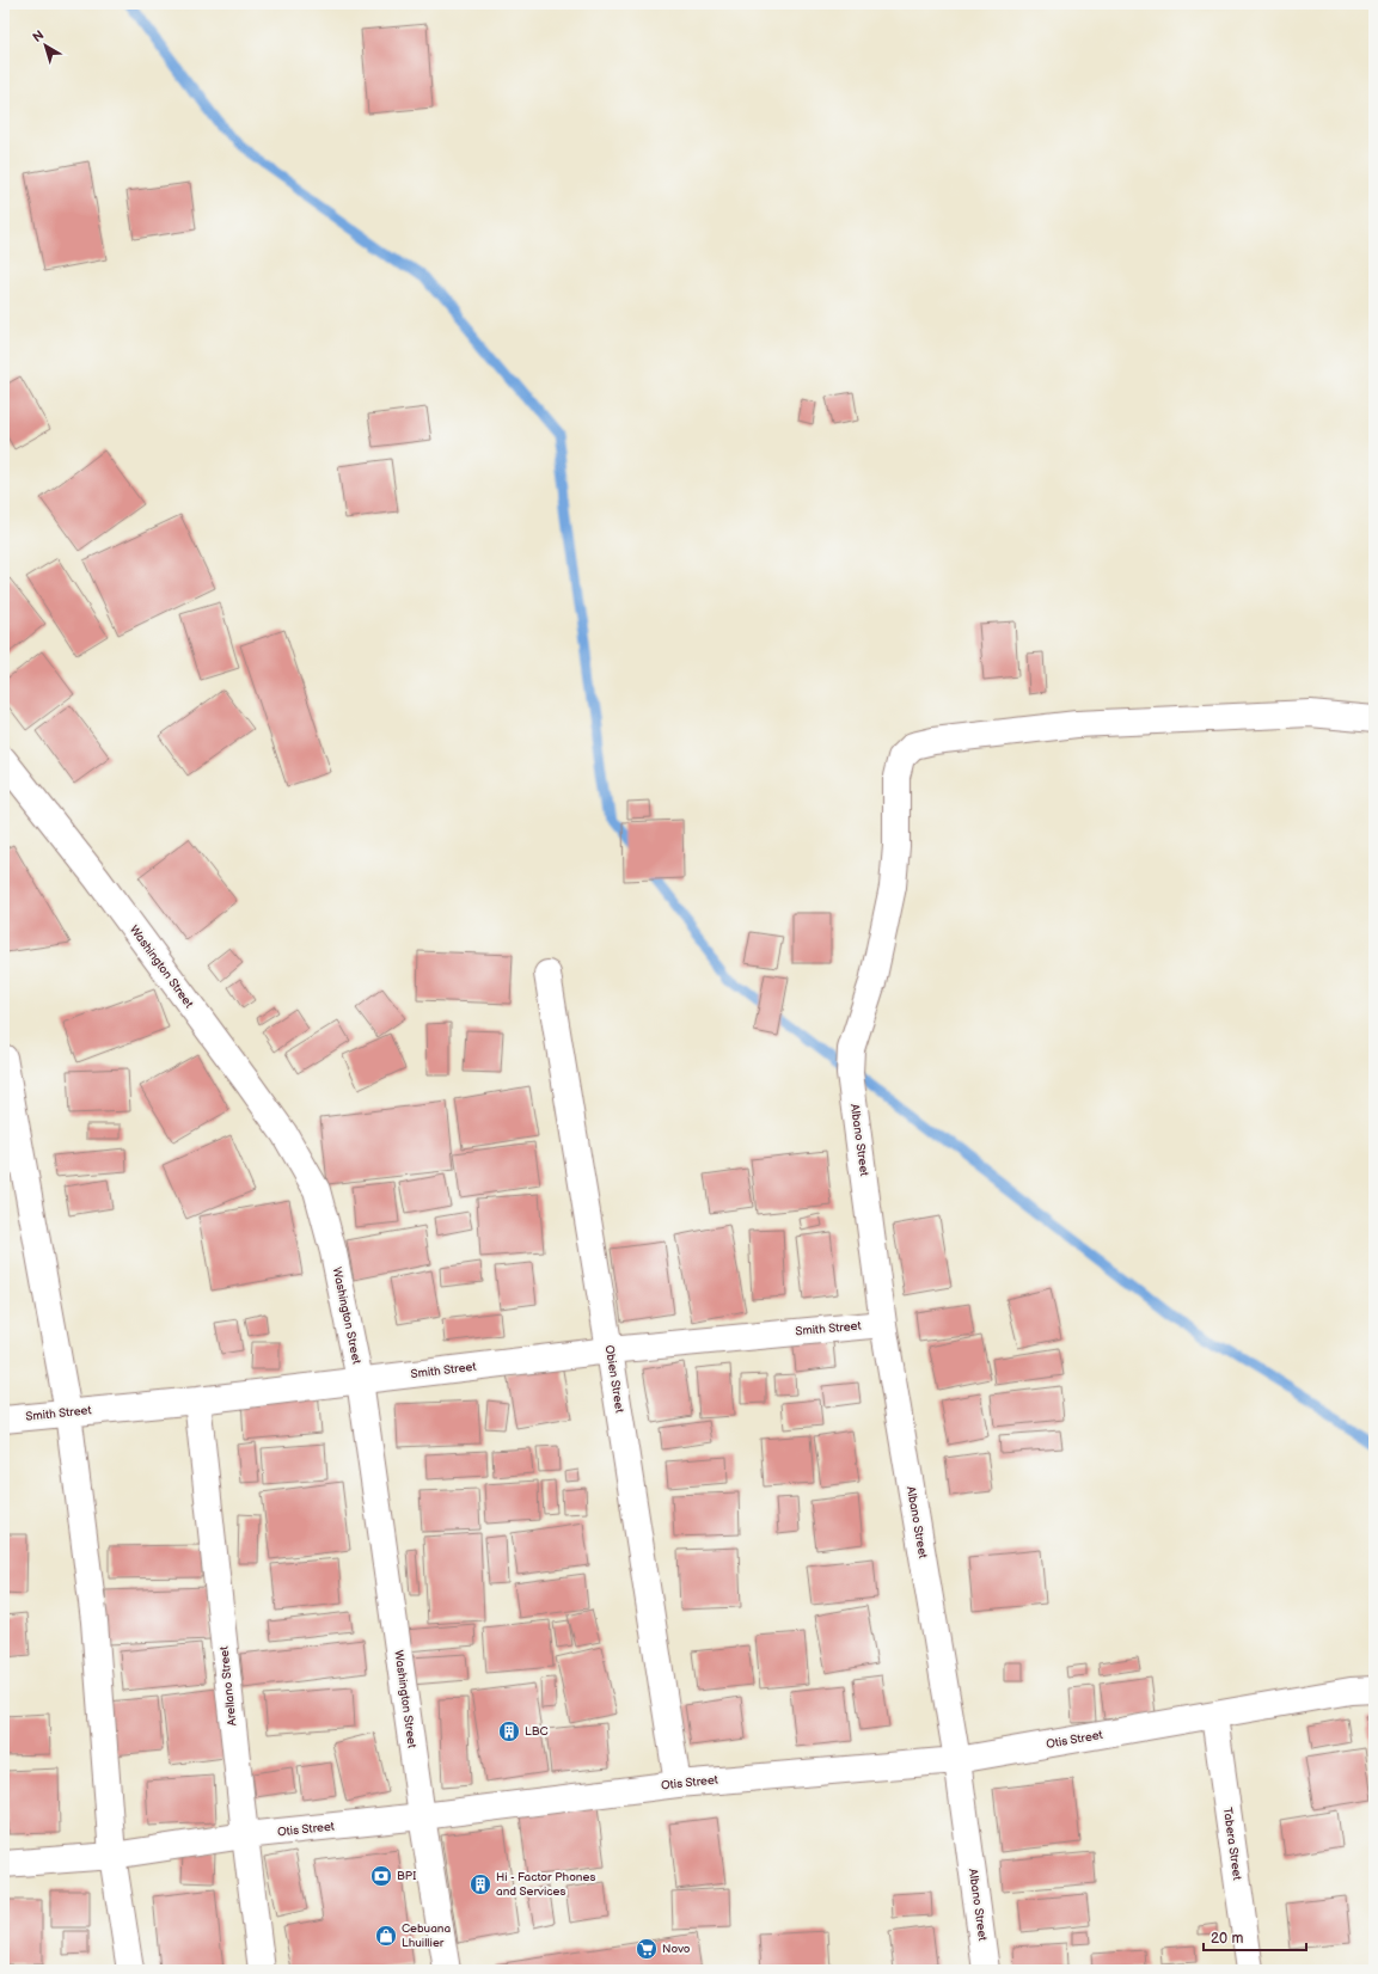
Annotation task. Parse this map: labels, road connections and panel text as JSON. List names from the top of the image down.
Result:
{
  "streets": {
    "street": [
      "Washington Street",
      "Albano Street",
      "Smith Street",
      "Obien Street",
      "Arellano Street",
      "Otis Street",
      "Tabera Street"
    ]
  },
  "crossings": [
    ["Washington Street", "Smith Street"],
    ["Washington Street", "Otis Street"],
    ["Albano Street", "Smith Street"],
    ["Albano Street", "Otis Street"],
    ["Smith Street", "Obien Street"],
    ["Smith Street", "Arellano Street"],
    ["Obien Street", "Otis Street"],
    ["Arellano Street", "Otis Street"],
    ["Otis Street", "Tabera Street"]
  ],
  "places": {
    "building": ["LBC", "Hi - Factor Phones and Services"],
    "bank": ["BPI"],
    "shop": ["Cebuana Lhuillier"],
    "supermarket": ["Novo"]
  },
  "scale_bar": "20 m",
  "north": "top left"
}
